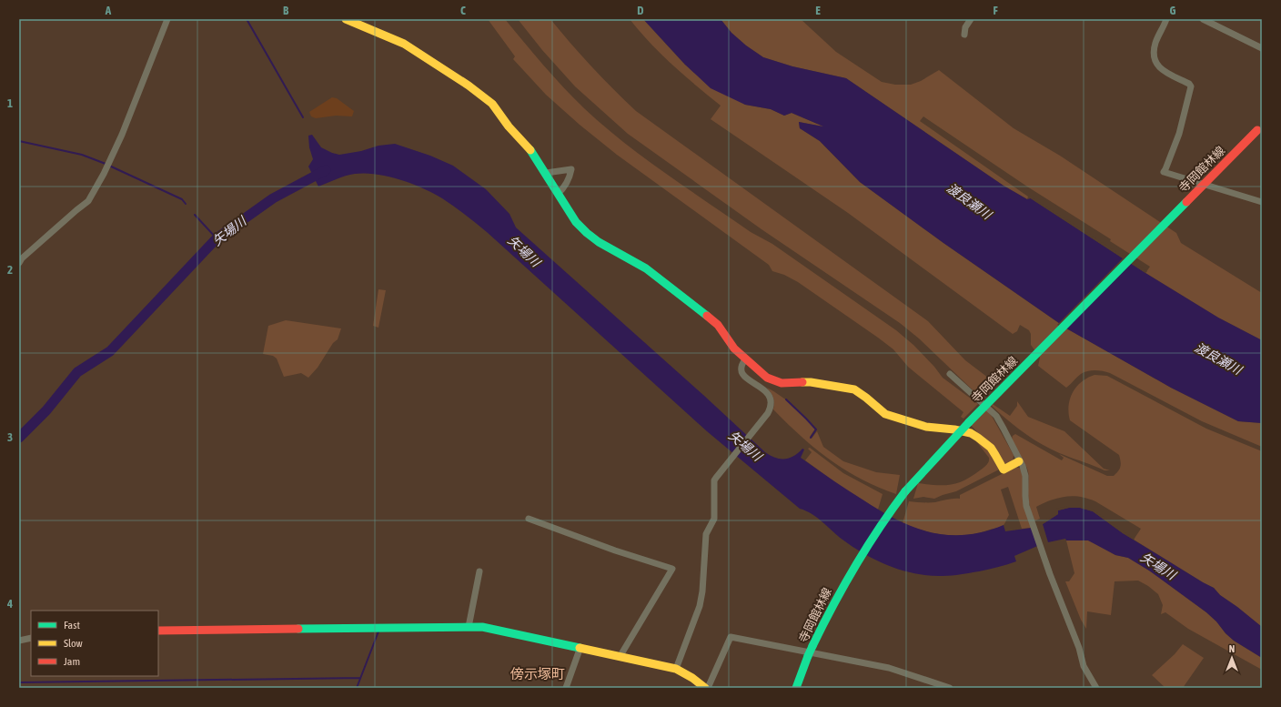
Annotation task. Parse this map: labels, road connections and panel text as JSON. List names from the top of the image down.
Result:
{
  "streets": {
    "street": ["寺岡館林線"]
  },
  "districts": ["傍示塚町"],
  "water": ["渡良瀬川", "矢場川"],
  "legend": ["Fast", "Slow", "Jam"],
  "north": "top",
  "grid": {
    "columns": [
      "A",
      "B",
      "C",
      "D",
      "E",
      "F",
      "G"
    ],
    "rows": [
      "1",
      "2",
      "3",
      "4"
    ]
  }
}
